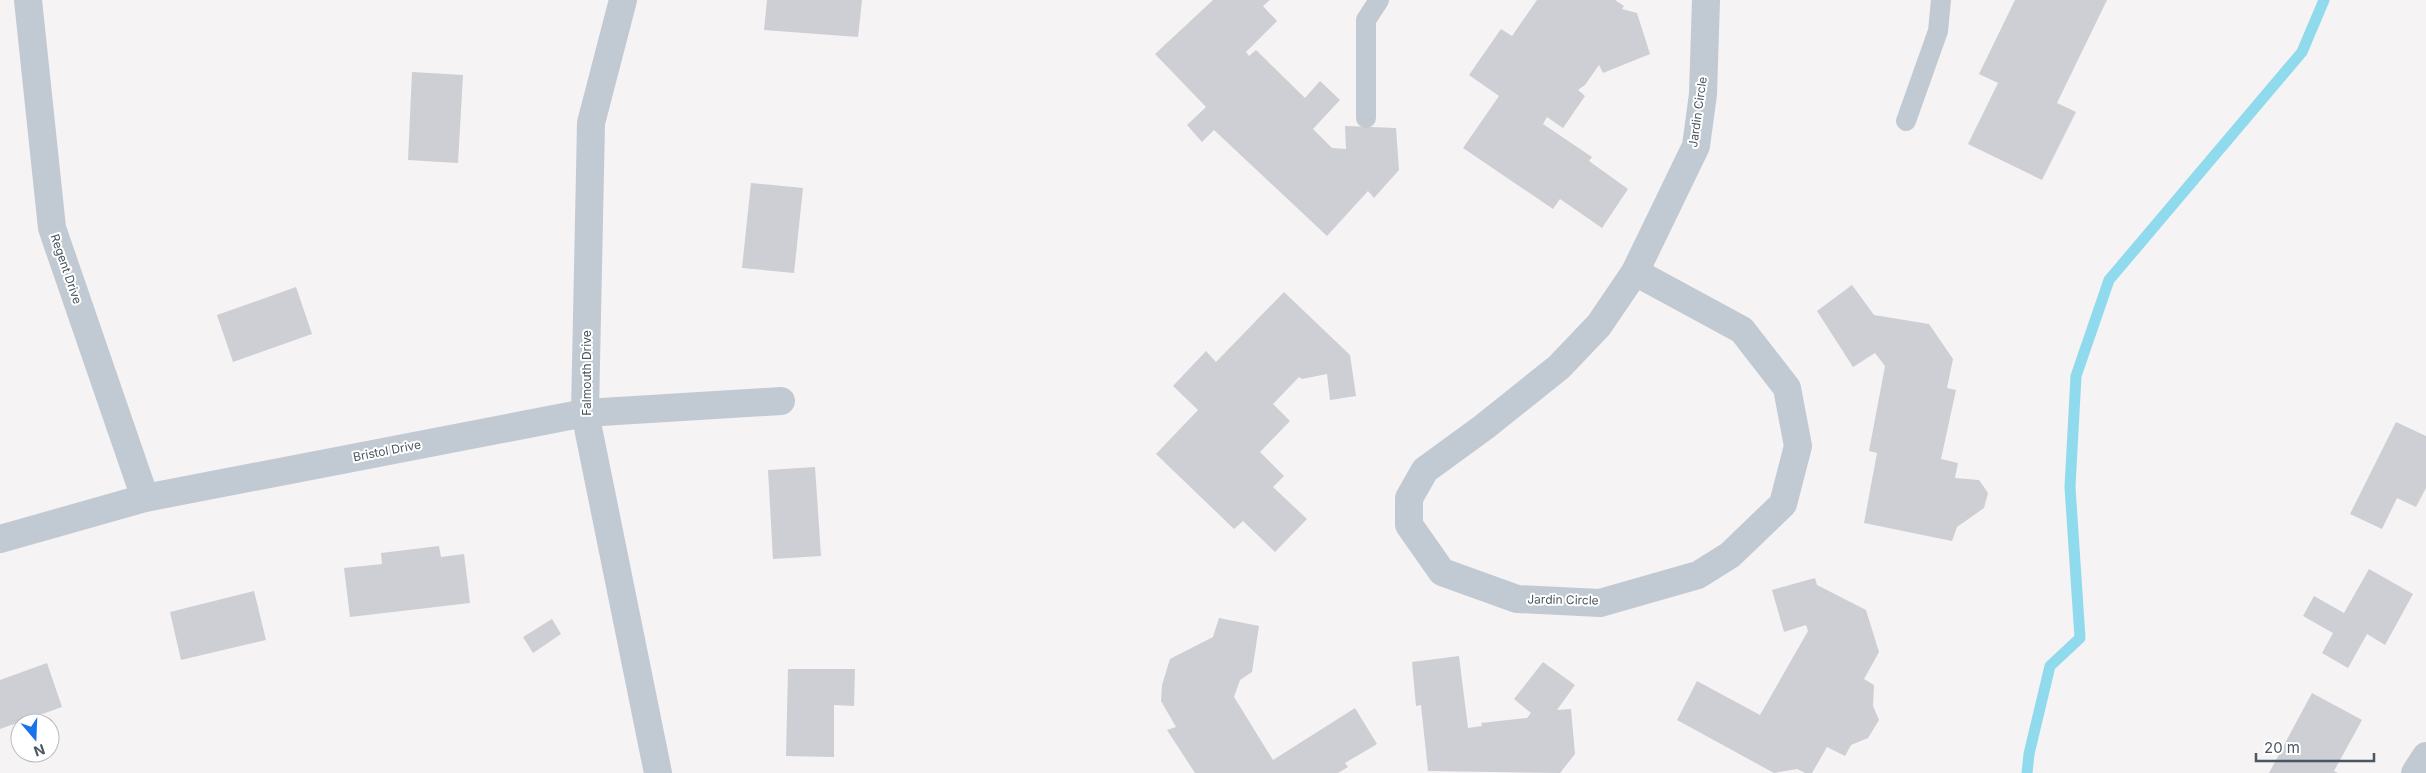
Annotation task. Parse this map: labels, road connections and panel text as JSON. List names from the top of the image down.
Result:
{
  "streets": {
    "street": [
      "Jardin Circle",
      "Regent Drive",
      "Falmouth Drive",
      "Bristol Drive"
    ]
  },
  "crossings": [
    ["Regent Drive", "Bristol Drive"],
    ["Falmouth Drive", "Bristol Drive"]
  ],
  "scale_bar": "20 m",
  "north": "bottom"
}
